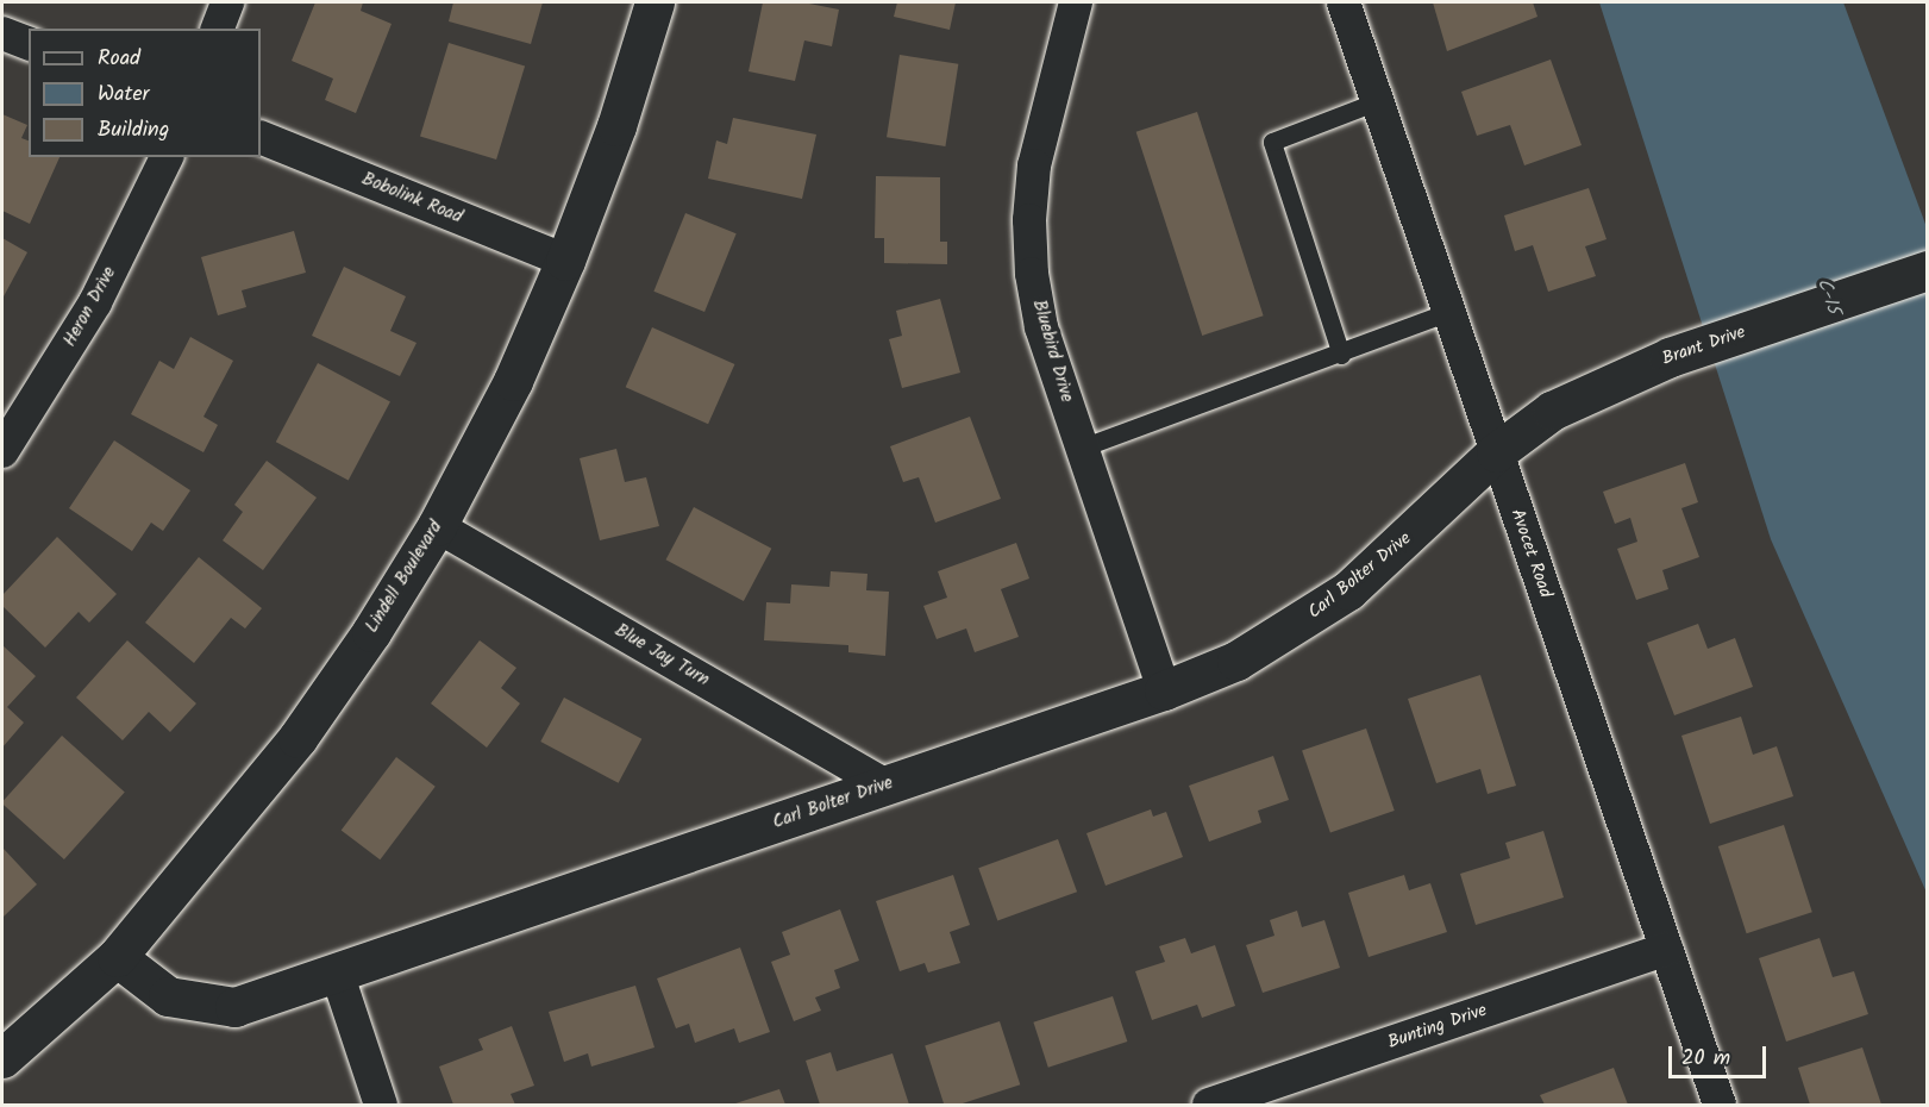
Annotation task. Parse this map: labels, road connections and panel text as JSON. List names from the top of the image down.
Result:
{
  "streets": {
    "street": [
      "Bobolink Road",
      "Heron Drive",
      "Brant Drive",
      "Bluebird Drive",
      "Avocet Road",
      "Carl Bolter Drive",
      "Lindell Boulevard",
      "Blue Jay Turn",
      "Bunting Drive"
    ]
  },
  "crossings": [
    ["Bobolink Road", "Lindell Boulevard"],
    ["Brant Drive", "Avocet Road"],
    ["Brant Drive", "Carl Bolter Drive"],
    ["Bluebird Drive", "Carl Bolter Drive"],
    ["Avocet Road", "Carl Bolter Drive"],
    ["Avocet Road", "Bunting Drive"],
    ["Carl Bolter Drive", "Lindell Boulevard"],
    ["Carl Bolter Drive", "Blue Jay Turn"],
    ["Lindell Boulevard", "Blue Jay Turn"]
  ],
  "water": ["C-15"],
  "legend": ["Road", "Water", "Building"],
  "scale_bar": "20 m"
}
